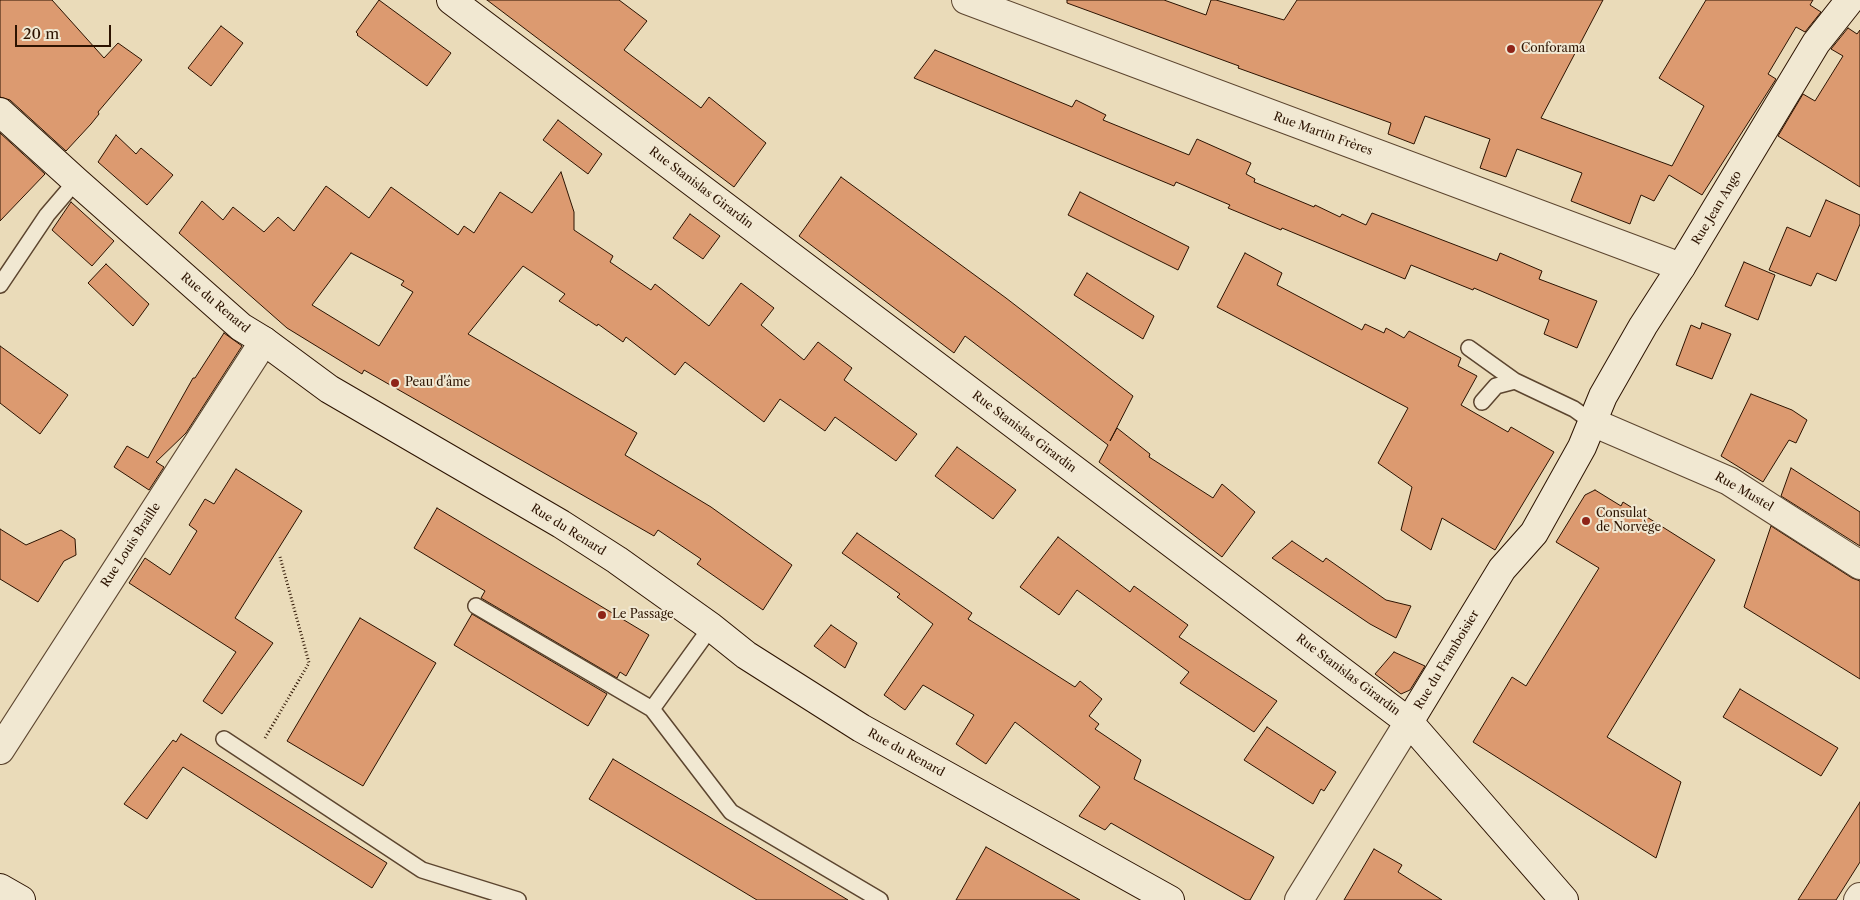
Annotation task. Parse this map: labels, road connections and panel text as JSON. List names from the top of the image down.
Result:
{
  "streets": {
    "street": [
      "Rue Martin Frères",
      "Rue Stanislas Girardin",
      "Rue Jean Ango",
      "Rue du Renard",
      "Rue Mustel",
      "Rue Louis Braille",
      "Rue du Framboisier"
    ]
  },
  "crossings": [
    ["Rue Martin Frères", "Rue Jean Ango"],
    ["Rue Stanislas Girardin", "Rue du Framboisier"],
    ["Rue Jean Ango", "Rue Mustel"],
    ["Rue Jean Ango", "Rue du Framboisier"],
    ["Rue du Renard", "Rue Louis Braille"],
    ["Rue Mustel", "Rue du Framboisier"]
  ],
  "places": [
    "Conforama",
    "Peau d'âme",
    "Consulat de Norvège",
    "Le Passage"
  ],
  "scale_bar": "20 m"
}
